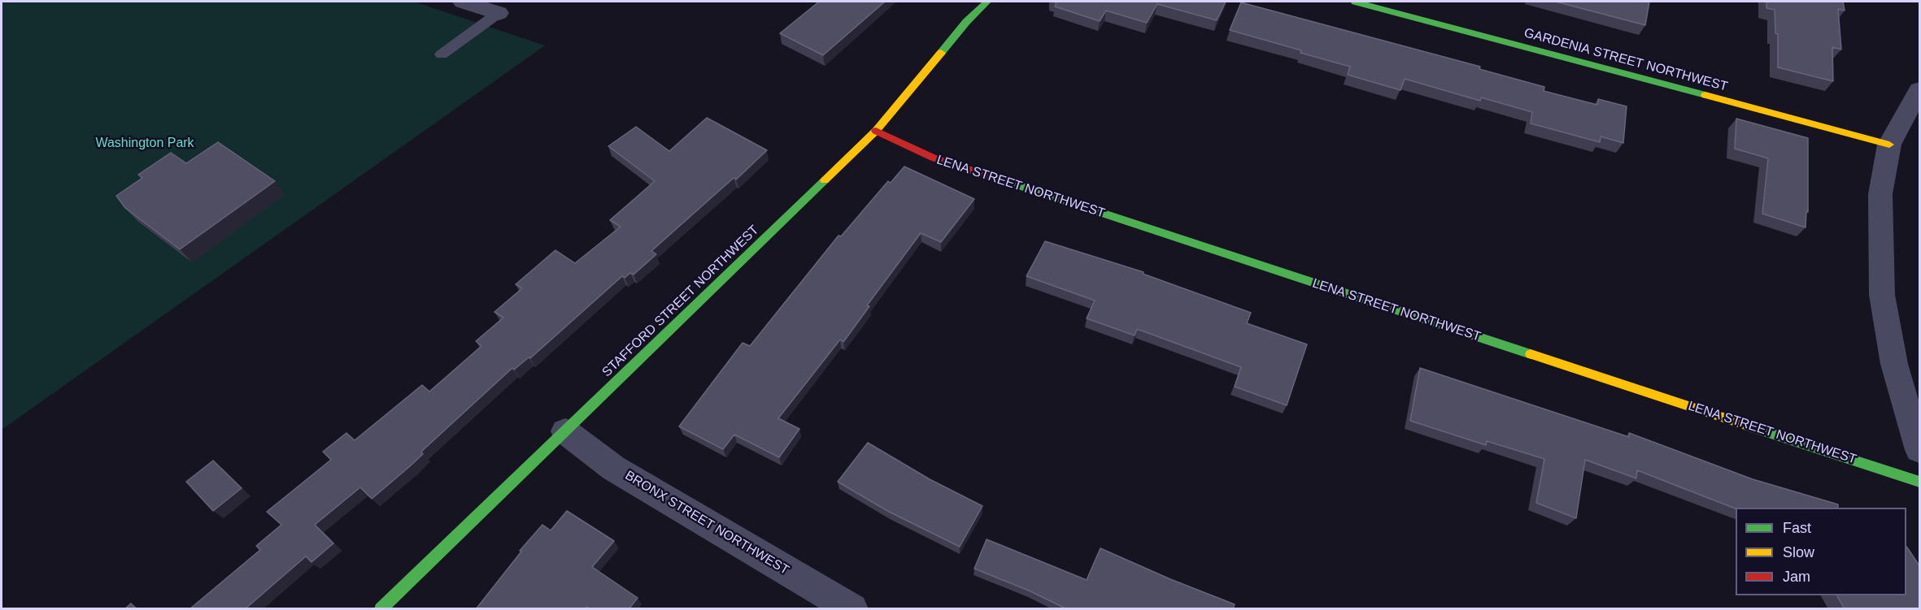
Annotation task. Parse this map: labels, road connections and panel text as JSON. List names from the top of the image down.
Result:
{
  "streets": {
    "street": [
      "GARDENIA STREET NORTHWEST",
      "LENA STREET NORTHWEST",
      "STAFFORD STREET NORTHWEST",
      "BRONX STREET NORTHWEST"
    ]
  },
  "crossings": [
    ["LENA STREET NORTHWEST", "STAFFORD STREET NORTHWEST"],
    ["STAFFORD STREET NORTHWEST", "BRONX STREET NORTHWEST"]
  ],
  "parks": ["Washington Park"],
  "legend": ["Fast", "Slow", "Jam"]
}
